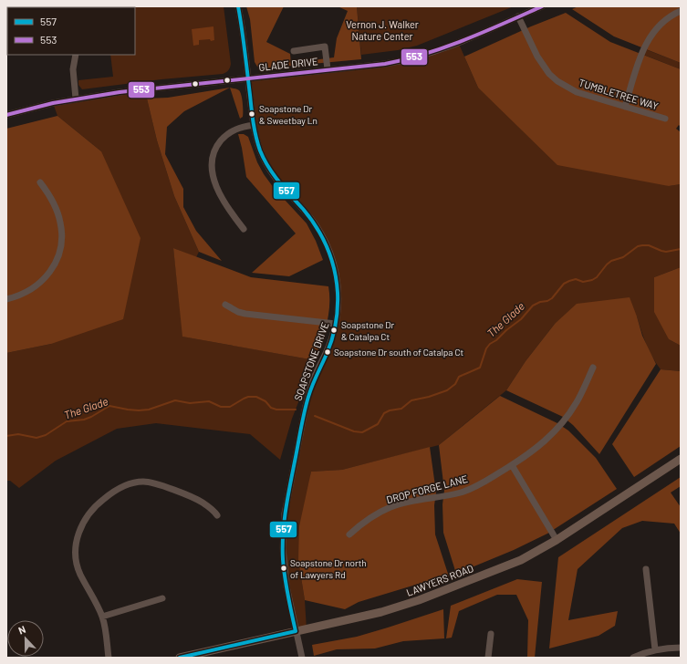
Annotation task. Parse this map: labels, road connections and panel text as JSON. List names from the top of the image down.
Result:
{
  "streets": {
    "main road": ["LAWYERS ROAD"],
    "street": [
      "GLADE DRIVE",
      "TUMBLETREE WAY",
      "SOAPSTONE DRIVE",
      "DROP FORGE LANE"
    ]
  },
  "crossings": [
    ["GLADE DRIVE", "TUMBLETREE WAY"],
    ["GLADE DRIVE", "SOAPSTONE DRIVE"],
    ["SOAPSTONE DRIVE", "LAWYERS ROAD"]
  ],
  "water": ["The Glade"],
  "parks": ["Vernon J. Walker Nature Center"],
  "places": [
    "Soapstone Dr & Sweetbay Ln",
    "Soapstone Dr & Catalpa Ct",
    "Soapstone Dr south of Catalpa Ct",
    "Soapstone Dr north of Lawyers Rd"
  ],
  "lines": ["transit line 557", "transit line 553"],
  "legend": ["557", "553"],
  "north": "top"
}
